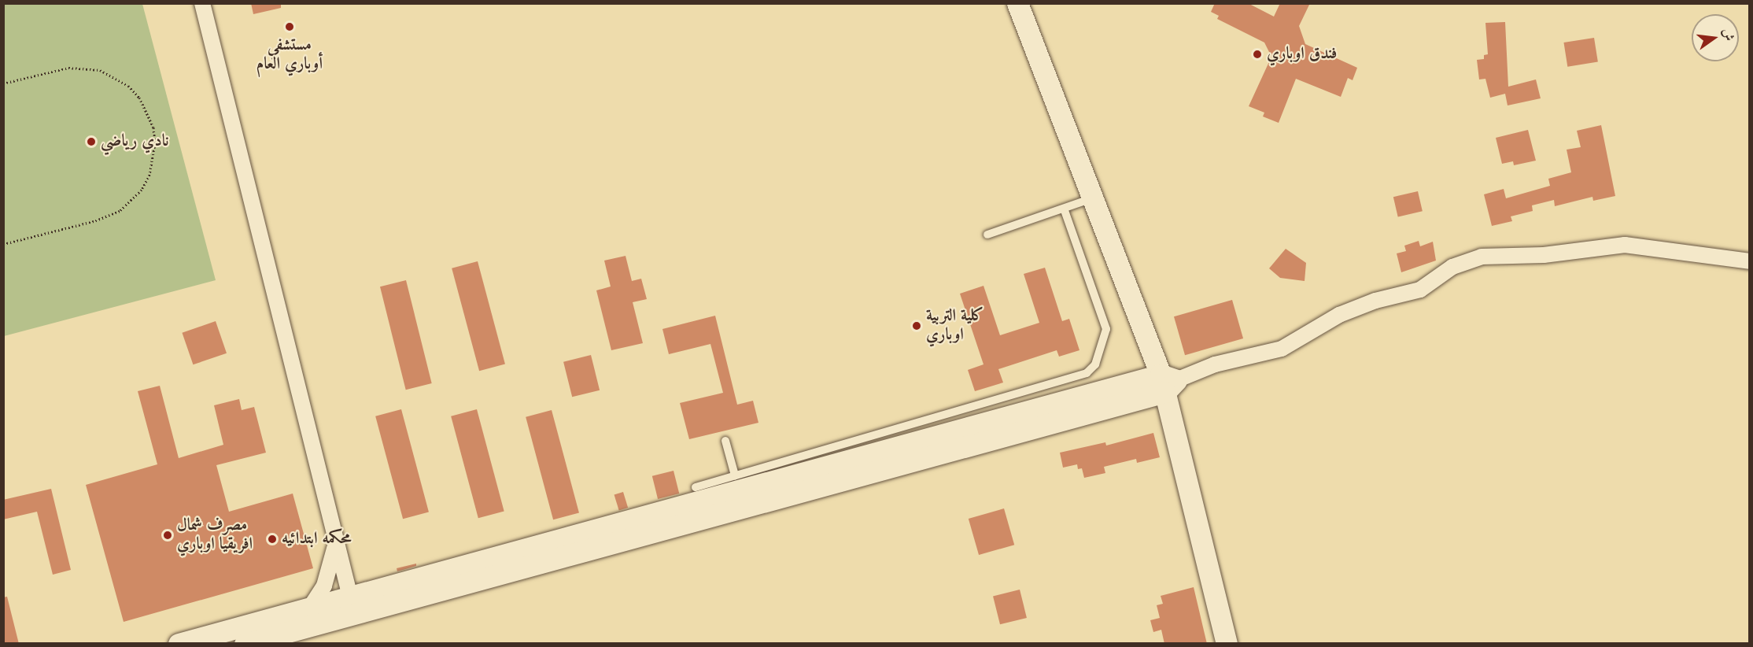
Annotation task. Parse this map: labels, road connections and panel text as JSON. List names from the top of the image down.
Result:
{
  "places": [
    "مستشفي أوباري العام",
    "فندق اوباري",
    "نادي رياضي",
    "كلية التربية اوباري",
    "مصرف شمال افريقيا اوباري",
    "محكمه ابتدائيه"
  ],
  "north": "right"
}
